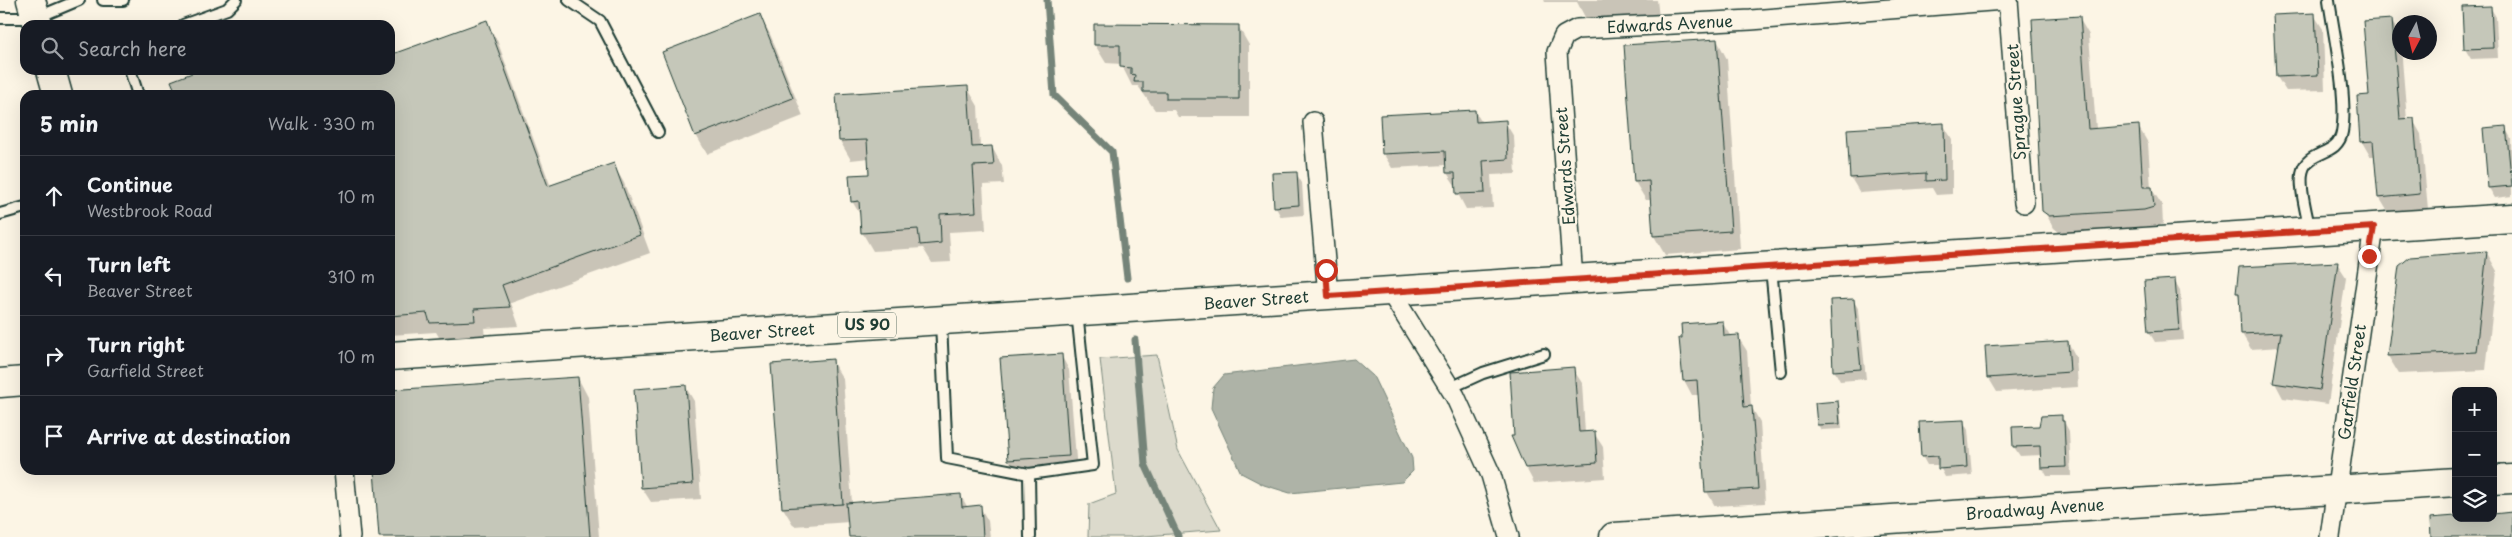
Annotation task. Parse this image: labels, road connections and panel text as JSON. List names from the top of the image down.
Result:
{
  "streets": {
    "main road": ["Beaver Street", "US 90", "Broadway Avenue"],
    "street": [
      "Edwards Avenue",
      "Sprague Street",
      "Edwards Street",
      "Garfield Street"
    ]
  },
  "crossings": [
    ["Edwards Avenue", "Edwards Street"],
    ["Edwards Street", "Beaver Street"],
    ["Beaver Street", "Garfield Street"],
    ["Garfield Street", "Broadway Avenue"]
  ],
  "north": "bottom",
  "page": {
    "search": "Search here",
    "heading": ["5 min", "Walk · 330 m"],
    "list": [
      ["Continue", "Westbrook Road", "10 m"],
      ["Turn left", "Beaver Street", "310 m"],
      ["Turn right", "Garfield Street", "10 m"],
      "Arrive at destination"
    ],
    "map_buttons": ["+", "−"]
  }
}
